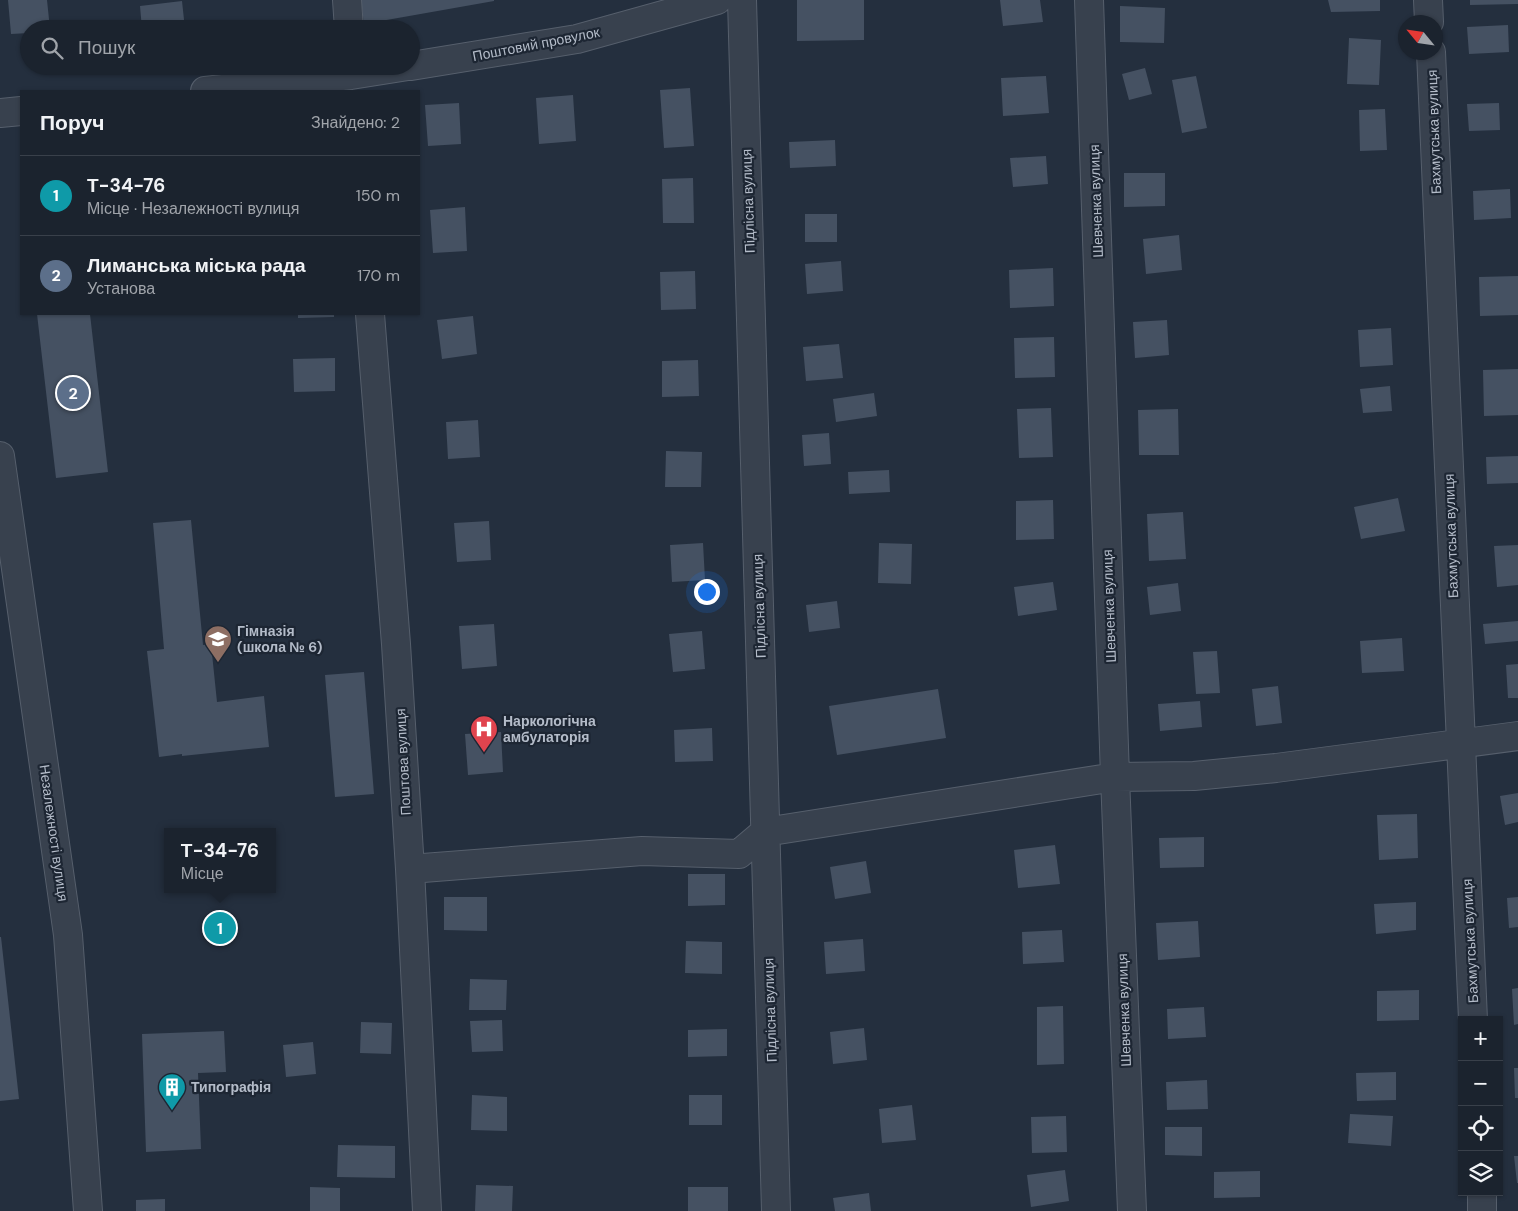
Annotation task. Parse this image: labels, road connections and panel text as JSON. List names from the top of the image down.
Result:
{
  "streets": {
    "street": [
      "Поштовий провулок",
      "Бахмутська вулиця",
      "Підлісна вулиця",
      "Шевченка вулиця",
      "Поштова вулиця",
      "Незалежності вулиця"
    ]
  },
  "places": {
    "school or university": ["Гімназія (школа № 6)"],
    "hospital": ["Наркологічна амбулаторія"],
    "building": ["Типографія"]
  },
  "north": "top left",
  "page": {
    "search": "Пошук",
    "heading": ["Поруч", "Знайдено: 2"],
    "list": [
      {
        "mark": "1",
        "name": "Т-34-76",
        "note": "Місце · Незалежності вулиця",
        "value": "150 m"
      },
      {
        "mark": "2",
        "name": "Лиманська міська рада",
        "note": "Установа",
        "value": "170 m"
      }
    ],
    "pins": ["2", "1"],
    "popup": ["Т-34-76", "Місце"],
    "map_buttons": ["+", "−"]
  }
}
